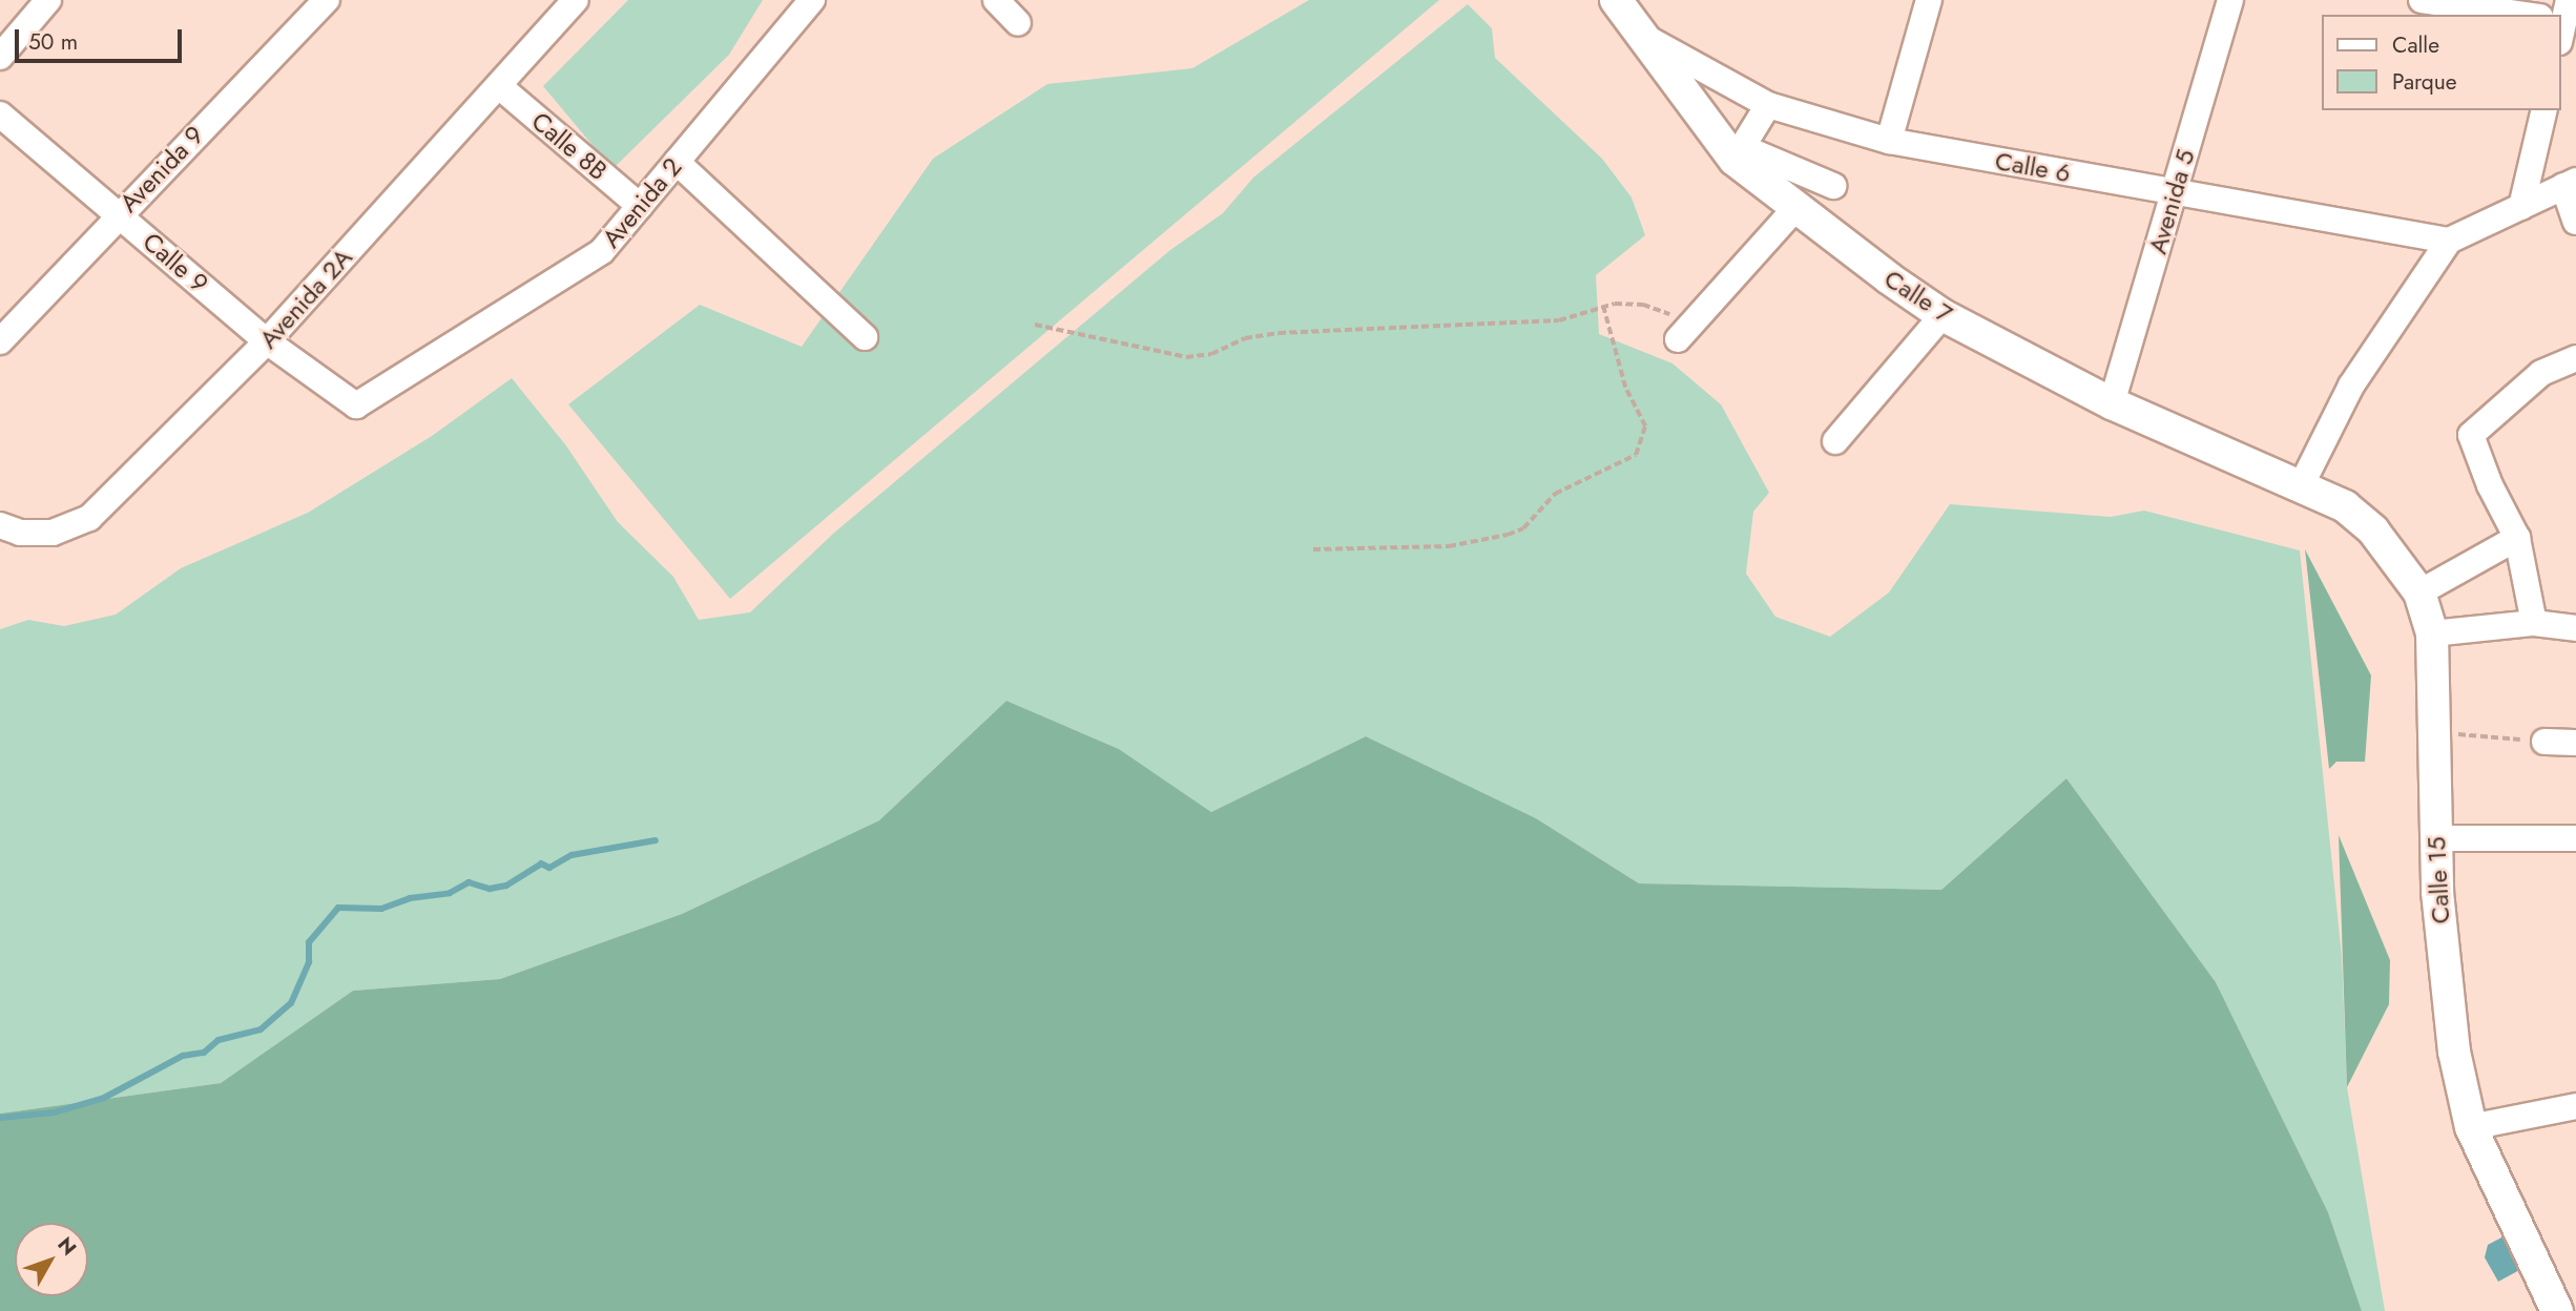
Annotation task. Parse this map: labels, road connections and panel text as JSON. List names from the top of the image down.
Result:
{
  "streets": {
    "main road": ["Calle 7", "Calle 15"],
    "street": [
      "Calle 8B",
      "Calle 6",
      "Avenida 9",
      "Avenida 5",
      "Avenida 2",
      "Calle 9",
      "Avenida 2A"
    ]
  },
  "crossings": [
    ["Calle 8B", "Avenida 2"],
    ["Calle 8B", "Avenida 2A"],
    ["Calle 6", "Avenida 5"],
    ["Calle 6", "Calle 7"],
    ["Avenida 9", "Calle 9"],
    ["Avenida 5", "Calle 7"],
    ["Avenida 2", "Calle 9"],
    ["Calle 9", "Avenida 2A"],
    ["Calle 7", "Calle 15"]
  ],
  "legend": ["Calle", "Parque"],
  "scale_bar": "50 m",
  "north": "top right"
}
